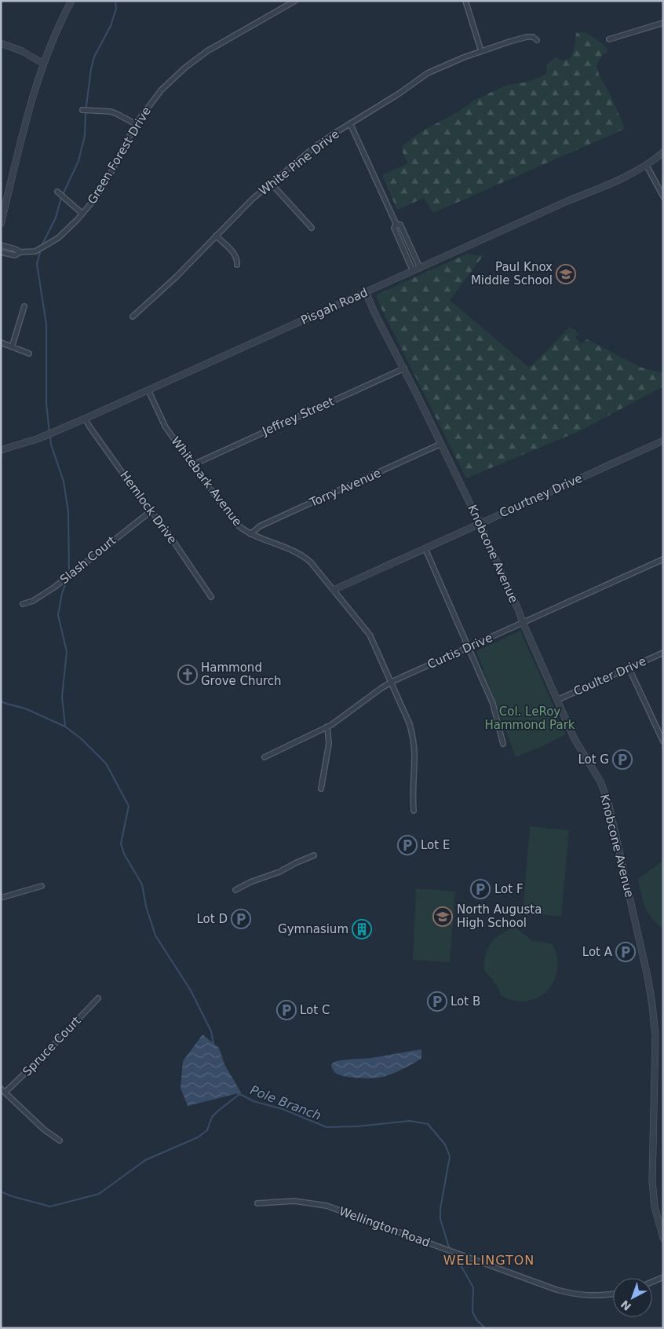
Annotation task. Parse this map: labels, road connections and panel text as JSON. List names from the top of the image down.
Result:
{
  "streets": {
    "street": [
      "Green Forest Drive",
      "White Pine Drive",
      "Pisgah Road",
      "Jeffrey Street",
      "Whitebark Avenue",
      "Torry Avenue",
      "Courtney Drive",
      "Hemlock Drive",
      "Knobcone Avenue",
      "Slash Court",
      "Curtis Drive",
      "Coulter Drive",
      "Spruce Court",
      "Wellington Road"
    ]
  },
  "crossings": [
    ["Pisgah Road", "Whitebark Avenue"],
    ["Pisgah Road", "Hemlock Drive"],
    ["Pisgah Road", "Knobcone Avenue"],
    ["Jeffrey Street", "Whitebark Avenue"],
    ["Jeffrey Street", "Knobcone Avenue"],
    ["Whitebark Avenue", "Torry Avenue"],
    ["Whitebark Avenue", "Courtney Drive"],
    ["Whitebark Avenue", "Curtis Drive"],
    ["Torry Avenue", "Knobcone Avenue"],
    ["Courtney Drive", "Knobcone Avenue"],
    ["Hemlock Drive", "Slash Court"],
    ["Knobcone Avenue", "Curtis Drive"],
    ["Knobcone Avenue", "Coulter Drive"]
  ],
  "districts": ["WELLINGTON"],
  "water": ["Pole Branch"],
  "parks": ["Col. LeRoy Hammond Park"],
  "places": {
    "school or university": ["Paul Knox Middle School", "North Augusta High School"],
    "church": ["Hammond Grove Church"],
    "parking": [
      "Lot G",
      "Lot E",
      "Lot F",
      "Lot D",
      "Lot A",
      "Lot B",
      "Lot C"
    ],
    "building": ["Gymnasium"]
  },
  "north": "bottom left"
}
